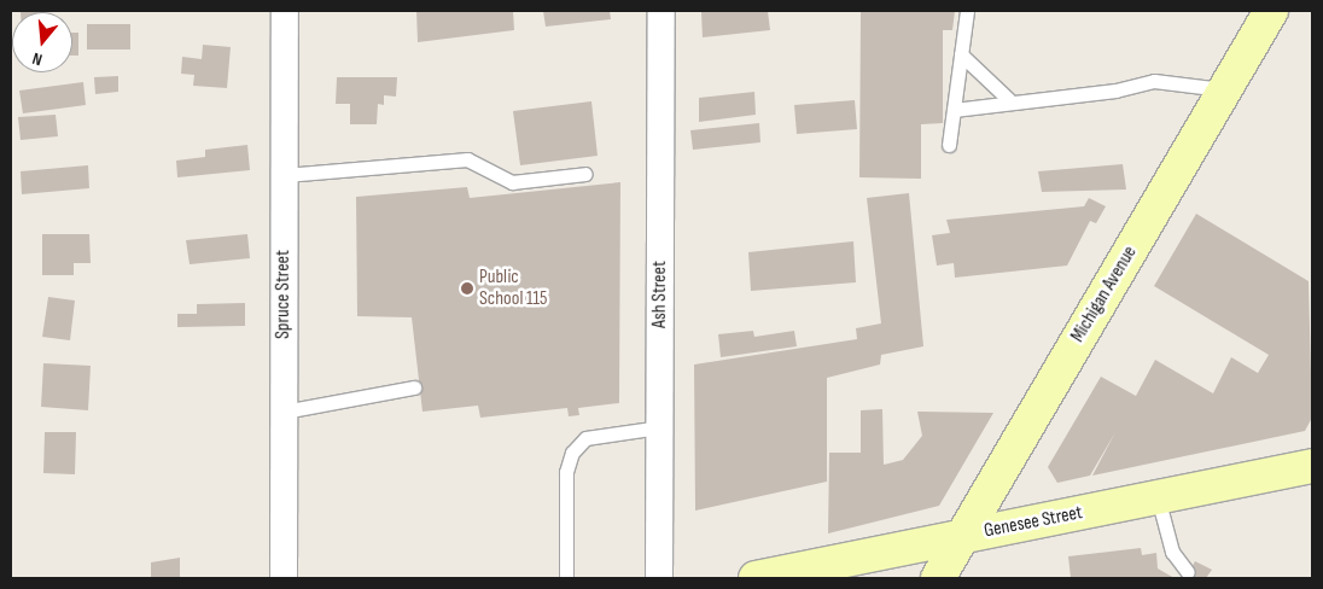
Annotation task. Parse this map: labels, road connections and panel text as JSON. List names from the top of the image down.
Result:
{
  "streets": {
    "street": [
      "Spruce Street",
      "Ash Street",
      "Michigan Avenue",
      "Genesee Street"
    ]
  },
  "crossings": [
    ["Michigan Avenue", "Genesee Street"]
  ],
  "places": ["Public School 115"],
  "north": "bottom"
}
